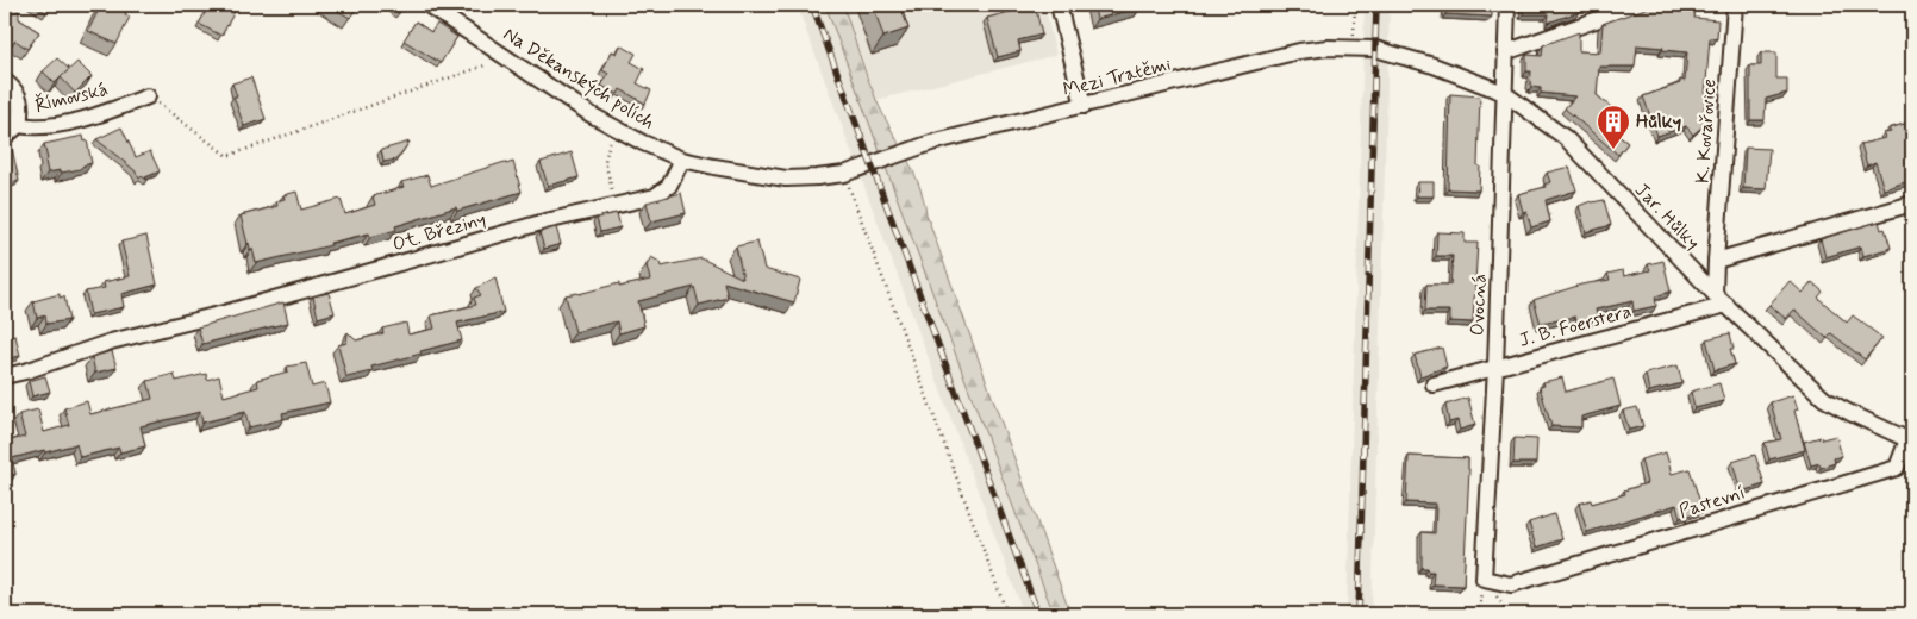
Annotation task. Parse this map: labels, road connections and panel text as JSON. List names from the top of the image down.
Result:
{
  "streets": {
    "street": [
      "Mezi Tratěmi",
      "Na Děkanských polích",
      "Římovská",
      "K. Kovařovice",
      "Jar. Hůlky",
      "Ot. Březiny",
      "Ovocná",
      "J. B. Foerstera",
      "Pastevní"
    ]
  },
  "crossings": [
    ["Mezi Tratěmi", "Jar. Hůlky"],
    ["Na Děkanských polích", "Ot. Březiny"],
    ["K. Kovařovice", "Jar. Hůlky"],
    ["Jar. Hůlky", "Ovocná"],
    ["Jar. Hůlky", "J. B. Foerstera"],
    ["Jar. Hůlky", "Pastevní"],
    ["Ovocná", "J. B. Foerstera"],
    ["Ovocná", "Pastevní"]
  ],
  "places": {
    "building": ["Hůlky"]
  }
}
